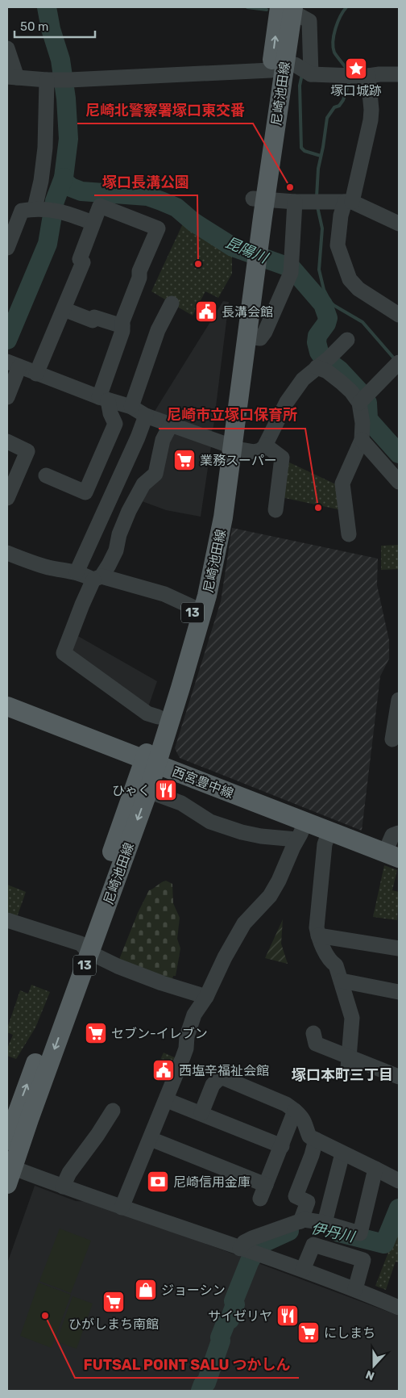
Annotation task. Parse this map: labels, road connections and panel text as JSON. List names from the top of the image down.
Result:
{
  "streets": {
    "main road": ["尼崎池田線", "13", "西宮豊中線"]
  },
  "crossings": [
    ["尼崎池田線", "西宮豊中線"]
  ],
  "districts": ["塚口本町三丁目"],
  "water": ["昆陽川", "伊丹川"],
  "places": {
    "place": ["塚口城跡"],
    "other": [
      "尼崎北警察署塚口東交番",
      "塚口長溝公園",
      "尼崎市立塚口保育所",
      "FUTSAL POINT SALU つかしん"
    ],
    "public building": ["長溝会館", "西塩辛福祉会館"],
    "supermarket": [
      "業務スーパー",
      "セブン-イレブン",
      "ひがしまち南館",
      "にしまち"
    ],
    "restaurant": ["ひゃく", "サイゼリヤ"],
    "bank": ["尼崎信用金庫"],
    "shop": ["ジョーシン"]
  },
  "scale_bar": "50 m",
  "north": "bottom"
}
